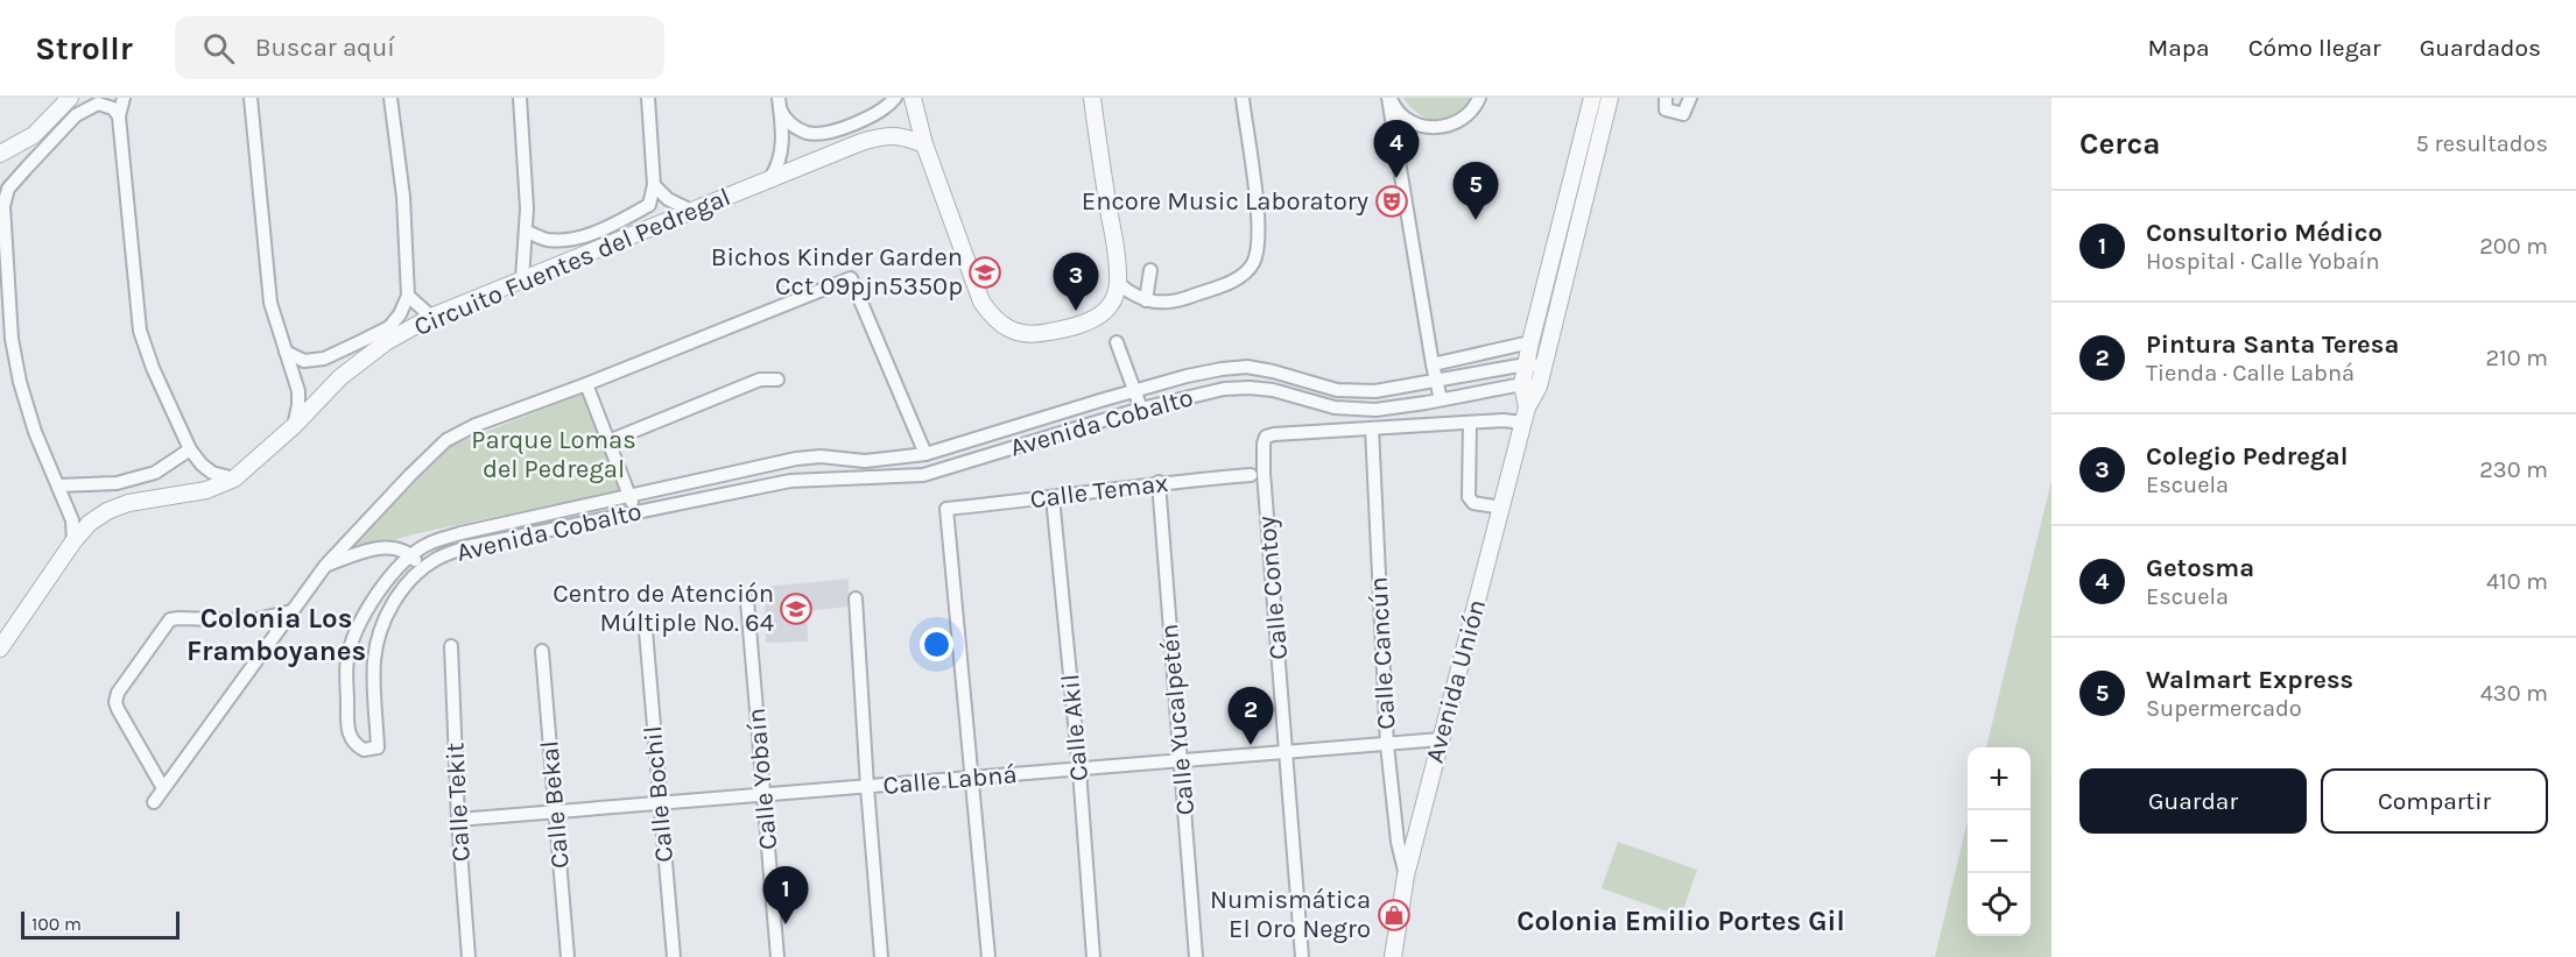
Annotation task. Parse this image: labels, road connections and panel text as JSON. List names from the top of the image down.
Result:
{
  "streets": {
    "street": [
      "Circuito Fuentes del Pedregal",
      "Avenida Cobalto",
      "Calle Temax",
      "Calle Contoy",
      "Calle Cancún",
      "Avenida Unión",
      "Calle Yucalpetén",
      "Calle Akil",
      "Calle Yobaín",
      "Calle Labná",
      "Calle Bochil",
      "Calle Tekit",
      "Calle Bekal"
    ]
  },
  "crossings": [
    ["Avenida Cobalto", "Avenida Unión"],
    ["Calle Temax", "Calle Yucalpetén"],
    ["Calle Temax", "Calle Akil"],
    ["Calle Temax", "Calle Labná"],
    ["Calle Contoy", "Calle Cancún"],
    ["Calle Contoy", "Calle Labná"],
    ["Calle Cancún", "Avenida Unión"],
    ["Calle Cancún", "Calle Labná"],
    ["Avenida Unión", "Calle Labná"],
    ["Calle Yucalpetén", "Calle Labná"],
    ["Calle Akil", "Calle Labná"],
    ["Calle Yobaín", "Calle Labná"],
    ["Calle Labná", "Calle Bochil"],
    ["Calle Labná", "Calle Tekit"],
    ["Calle Labná", "Calle Bekal"]
  ],
  "districts": ["Colonia Los Framboyanes", "Colonia Emilio Portes Gil"],
  "parks": ["Parque Lomas del Pedregal"],
  "places": {
    "theatre": ["Encore Music Laboratory"],
    "school or university": ["Bichos Kinder Garden Cct 09pjn5350p", "Centro de Atención Múltiple No. 64"],
    "shop": ["Numismática El Oro Negro"]
  },
  "scale_bar": "100 m",
  "page": {
    "header": "Strollr",
    "search": "Buscar aquí",
    "nav": ["Mapa", "Cómo llegar", "Guardados"],
    "heading": ["Cerca", "5 resultados"],
    "pins": [
      "4",
      "5",
      "3",
      "2",
      "1"
    ],
    "list": [
      {
        "mark": "1",
        "name": "Consultorio Médico",
        "note": "Hospital · Calle Yobaín",
        "value": "200 m"
      },
      {
        "mark": "2",
        "name": "Pintura Santa Teresa",
        "note": "Tienda · Calle Labná",
        "value": "210 m"
      },
      {
        "mark": "3",
        "name": "Colegio Pedregal",
        "note": "Escuela",
        "value": "230 m"
      },
      {
        "mark": "4",
        "name": "Getosma",
        "note": "Escuela",
        "value": "410 m"
      },
      {
        "mark": "5",
        "name": "Walmart Express",
        "note": "Supermercado",
        "value": "430 m"
      }
    ],
    "map_buttons": ["+", "−"],
    "buttons": ["Guardar", "Compartir"],
    "scale": "100 m"
  }
}
